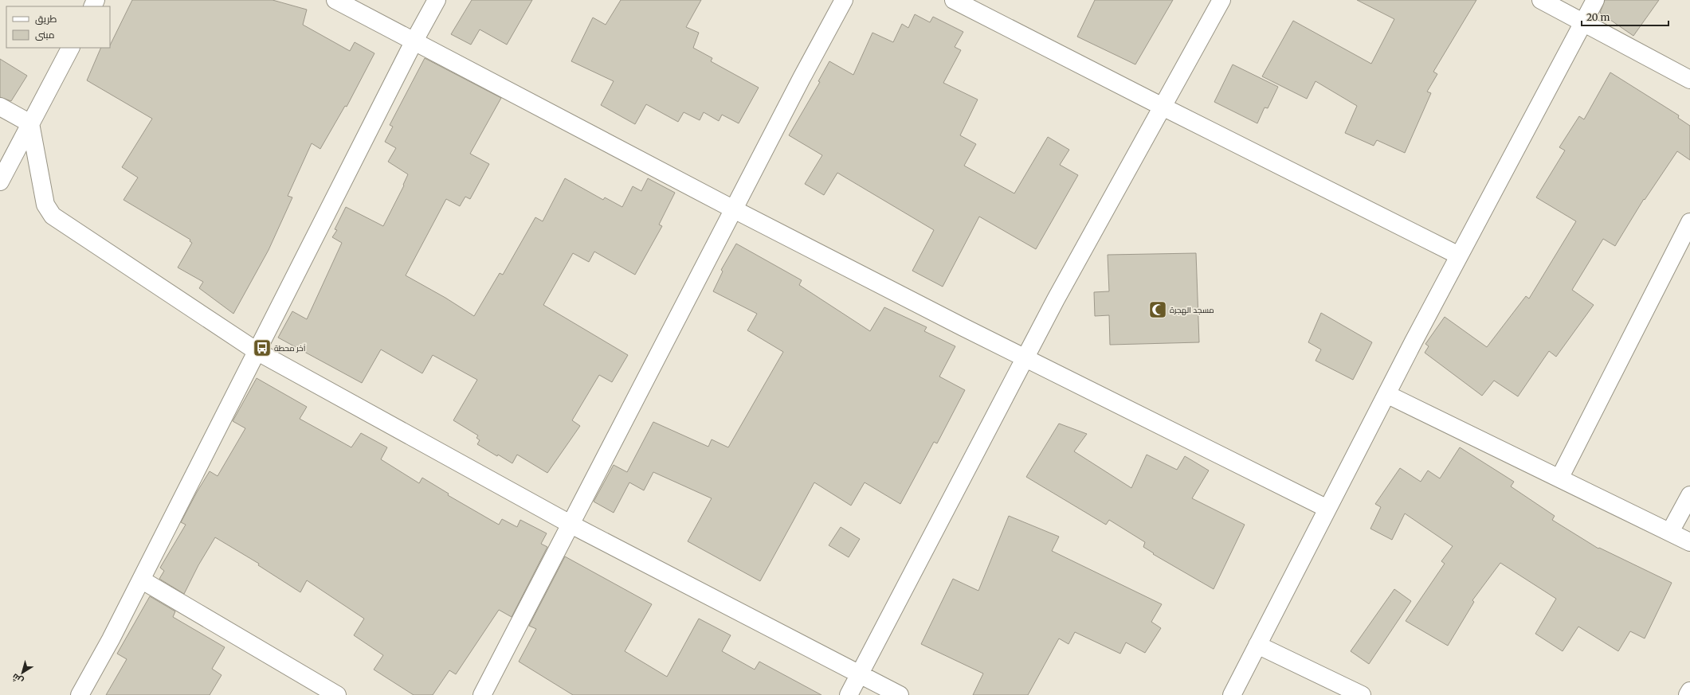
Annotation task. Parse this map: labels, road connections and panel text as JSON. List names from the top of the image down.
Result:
{
  "places": {
    "mosque": ["مسجد الهجرة"],
    "bus stop": ["آخر محطة"]
  },
  "legend": ["طريق", "مبنى"],
  "scale_bar": "20 m",
  "north": "bottom left"
}
